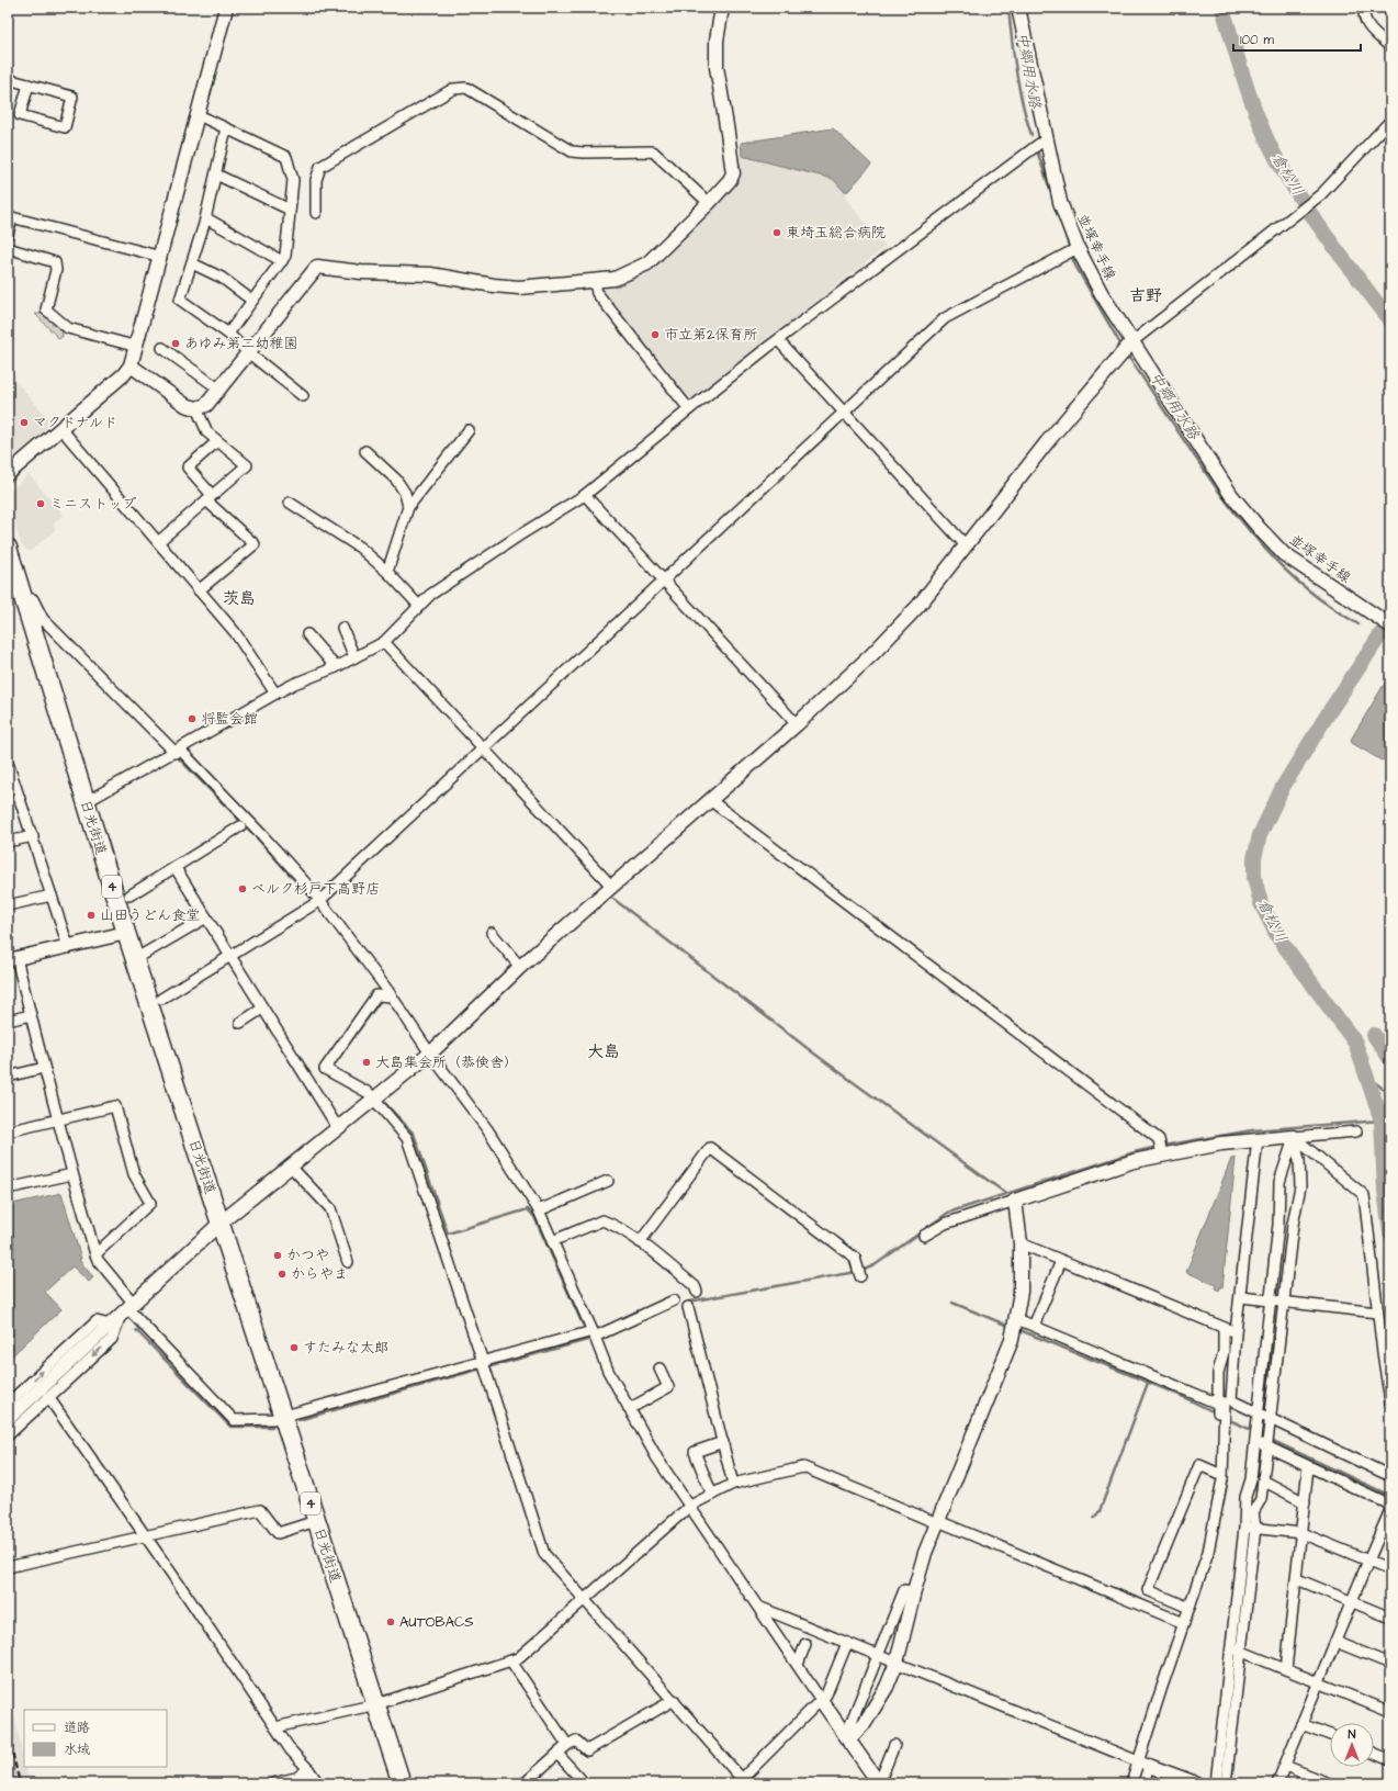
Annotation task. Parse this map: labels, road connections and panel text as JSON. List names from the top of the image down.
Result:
{
  "streets": {
    "highway": ["日光街道", "4"],
    "street": ["並塚幸手線"]
  },
  "districts": ["吉野", "茨島", "大島"],
  "water": ["中郷用水路", "倉松川"],
  "places": [
    "東埼玉総合病院",
    "市立第2保育所",
    "あゆみ第二幼稚園",
    "マクドナルド",
    "ミニストップ",
    "将監会館",
    "ベルク杉戸下高野店",
    "山田うどん食堂",
    "大島集会所（恭倹舎）",
    "かつや",
    "からやま",
    "すたみな太郎",
    "AUTOBACS"
  ],
  "legend": ["道路", "水域"],
  "scale_bar": "100 m",
  "north": "top"
}
